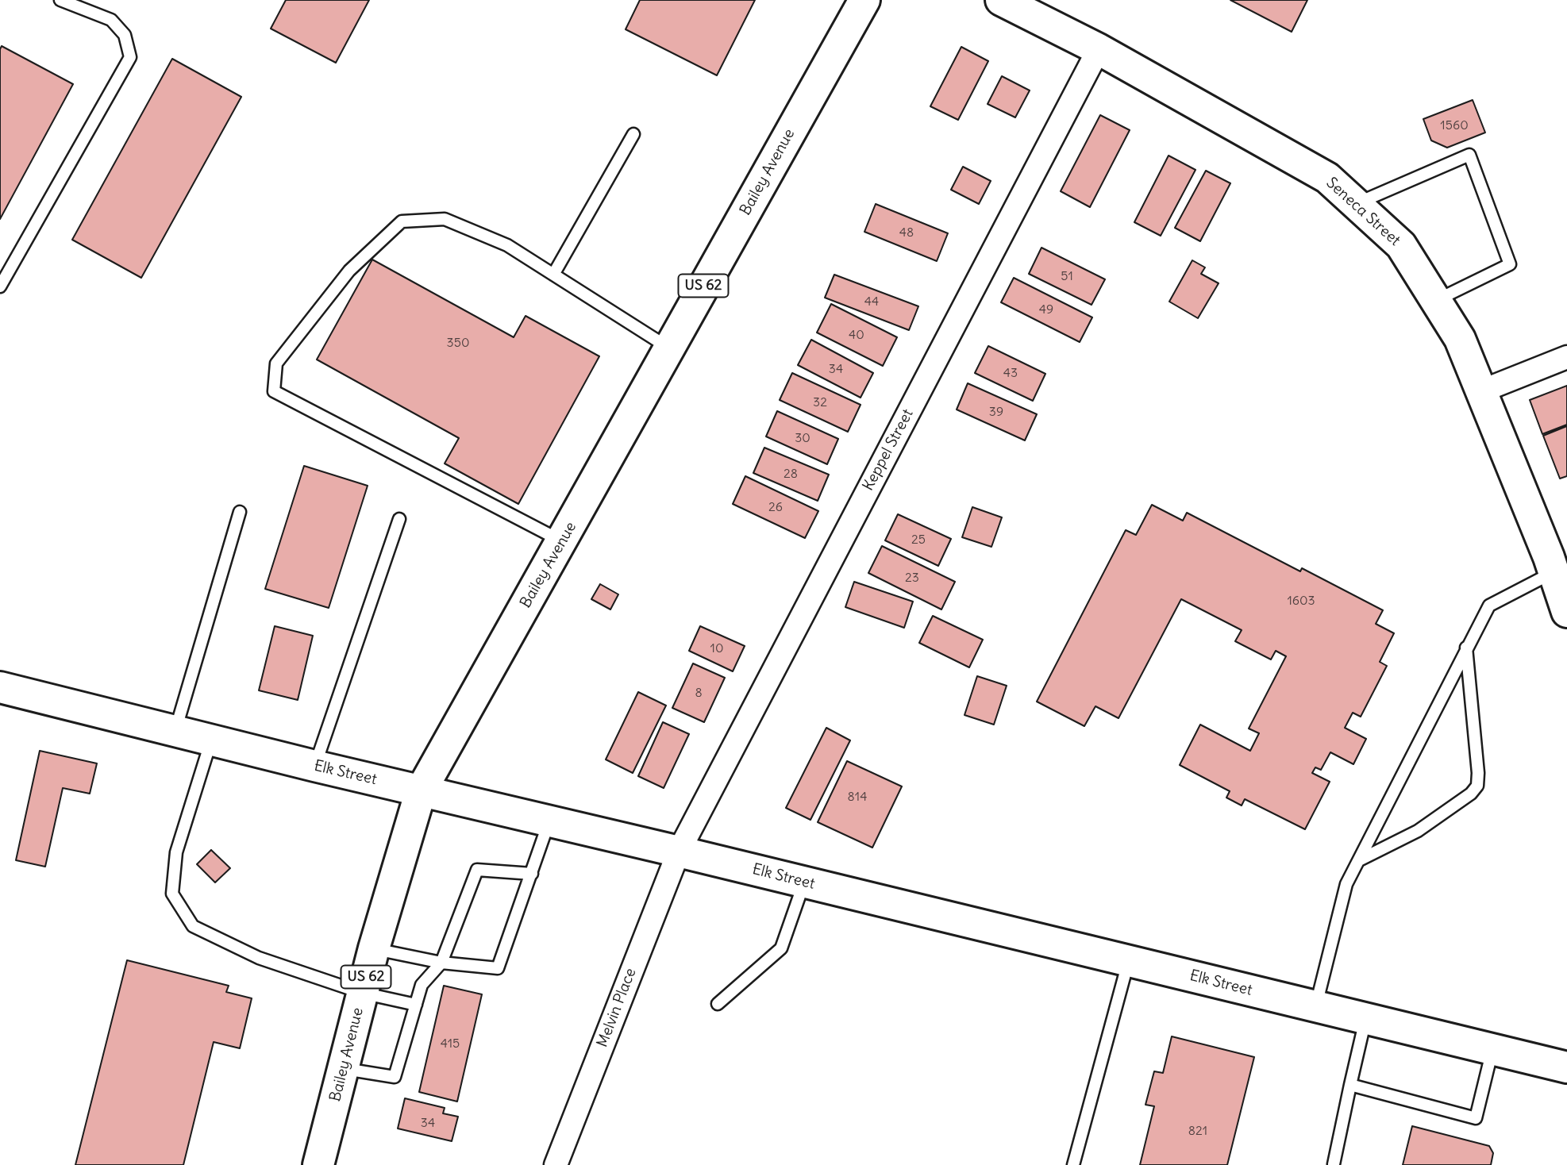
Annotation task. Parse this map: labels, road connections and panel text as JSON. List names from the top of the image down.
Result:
{
  "streets": {
    "main road": [
      "Bailey Avenue",
      "Seneca Street",
      "US 62",
      "Elk Street"
    ],
    "street": ["Keppel Street", "Melvin Place"]
  },
  "crossings": [
    ["Bailey Avenue", "Elk Street"],
    ["Seneca Street", "Keppel Street"],
    ["Keppel Street", "Elk Street"],
    ["Keppel Street", "Melvin Place"],
    ["Elk Street", "Melvin Place"]
  ],
  "house_numbers": [
    "1560",
    "48",
    "51",
    "44",
    "49",
    "40",
    "350",
    "34",
    "43",
    "32",
    "39",
    "30",
    "28",
    "26",
    "25",
    "23",
    "1603",
    "10",
    "8",
    "814",
    "415",
    "34",
    "821"
  ]
}
